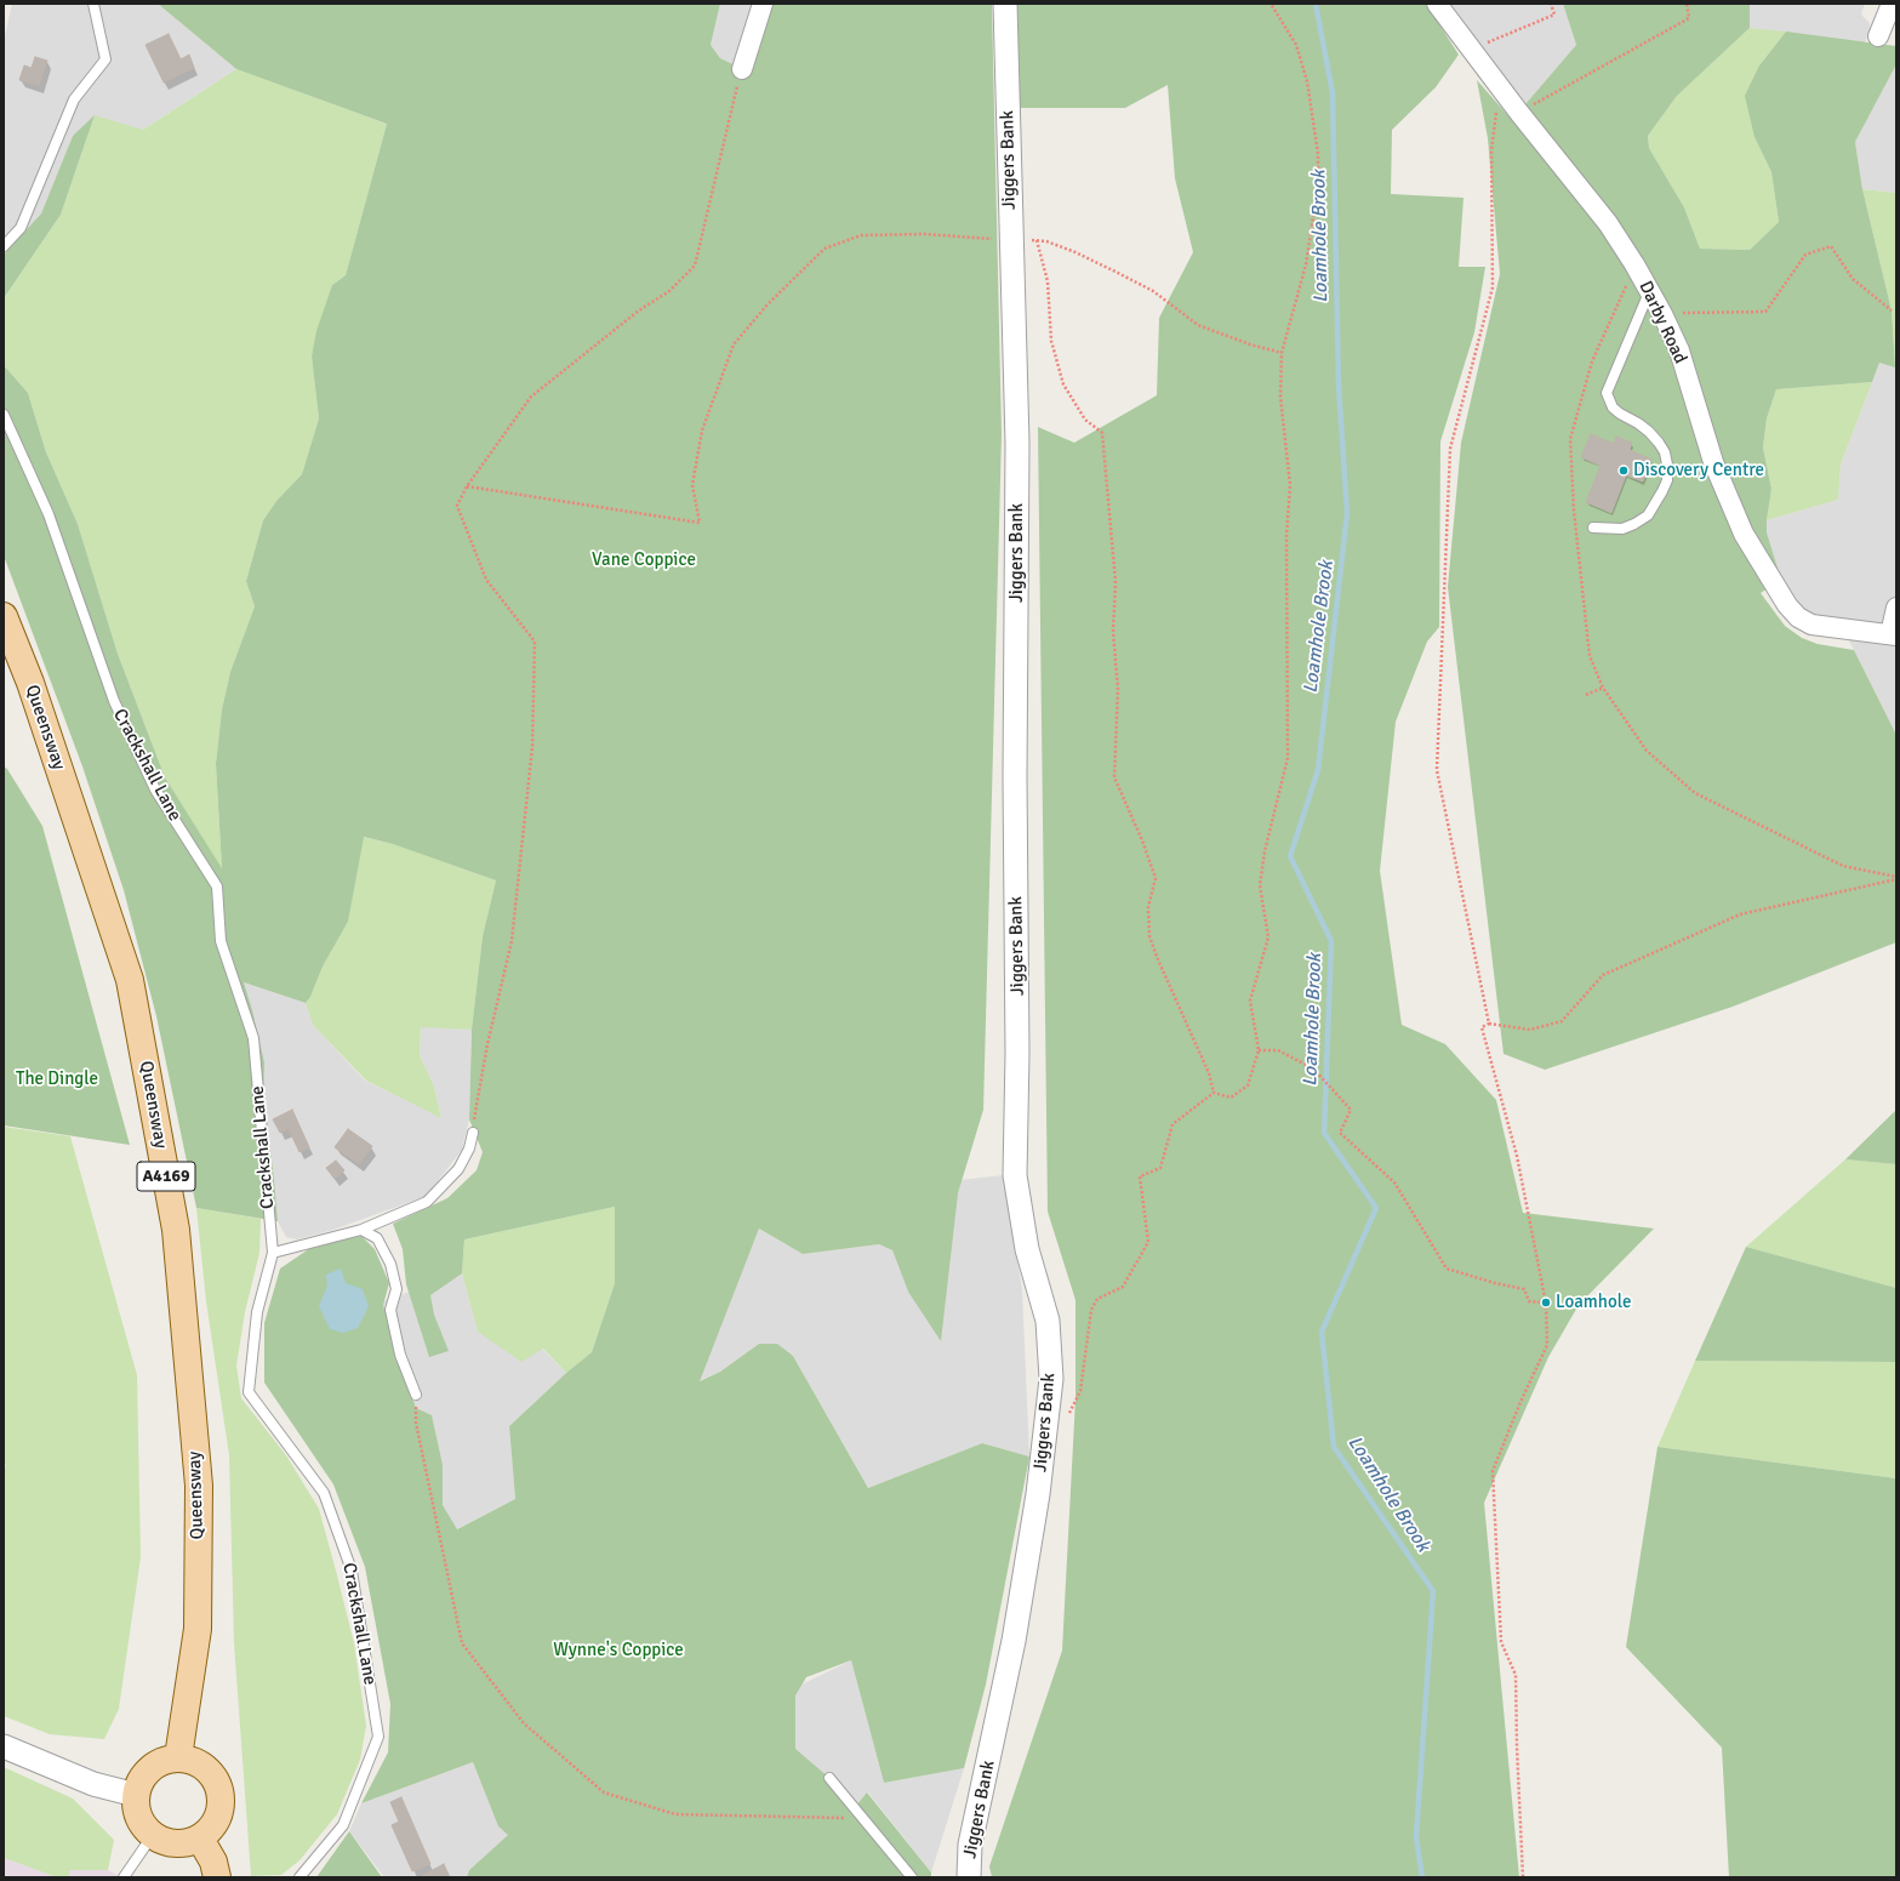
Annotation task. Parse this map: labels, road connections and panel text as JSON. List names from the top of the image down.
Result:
{
  "streets": {
    "main road": ["Queensway", "A4169"],
    "street": ["Jiggers Bank", "Darby Road"],
    "lane": ["Crackshall Lane"]
  },
  "water": ["Loamhole Brook"],
  "parks": ["Vane Coppice", "The Dingle", "Wynne's Coppice"],
  "places": ["Discovery Centre", "Loamhole"]
}
